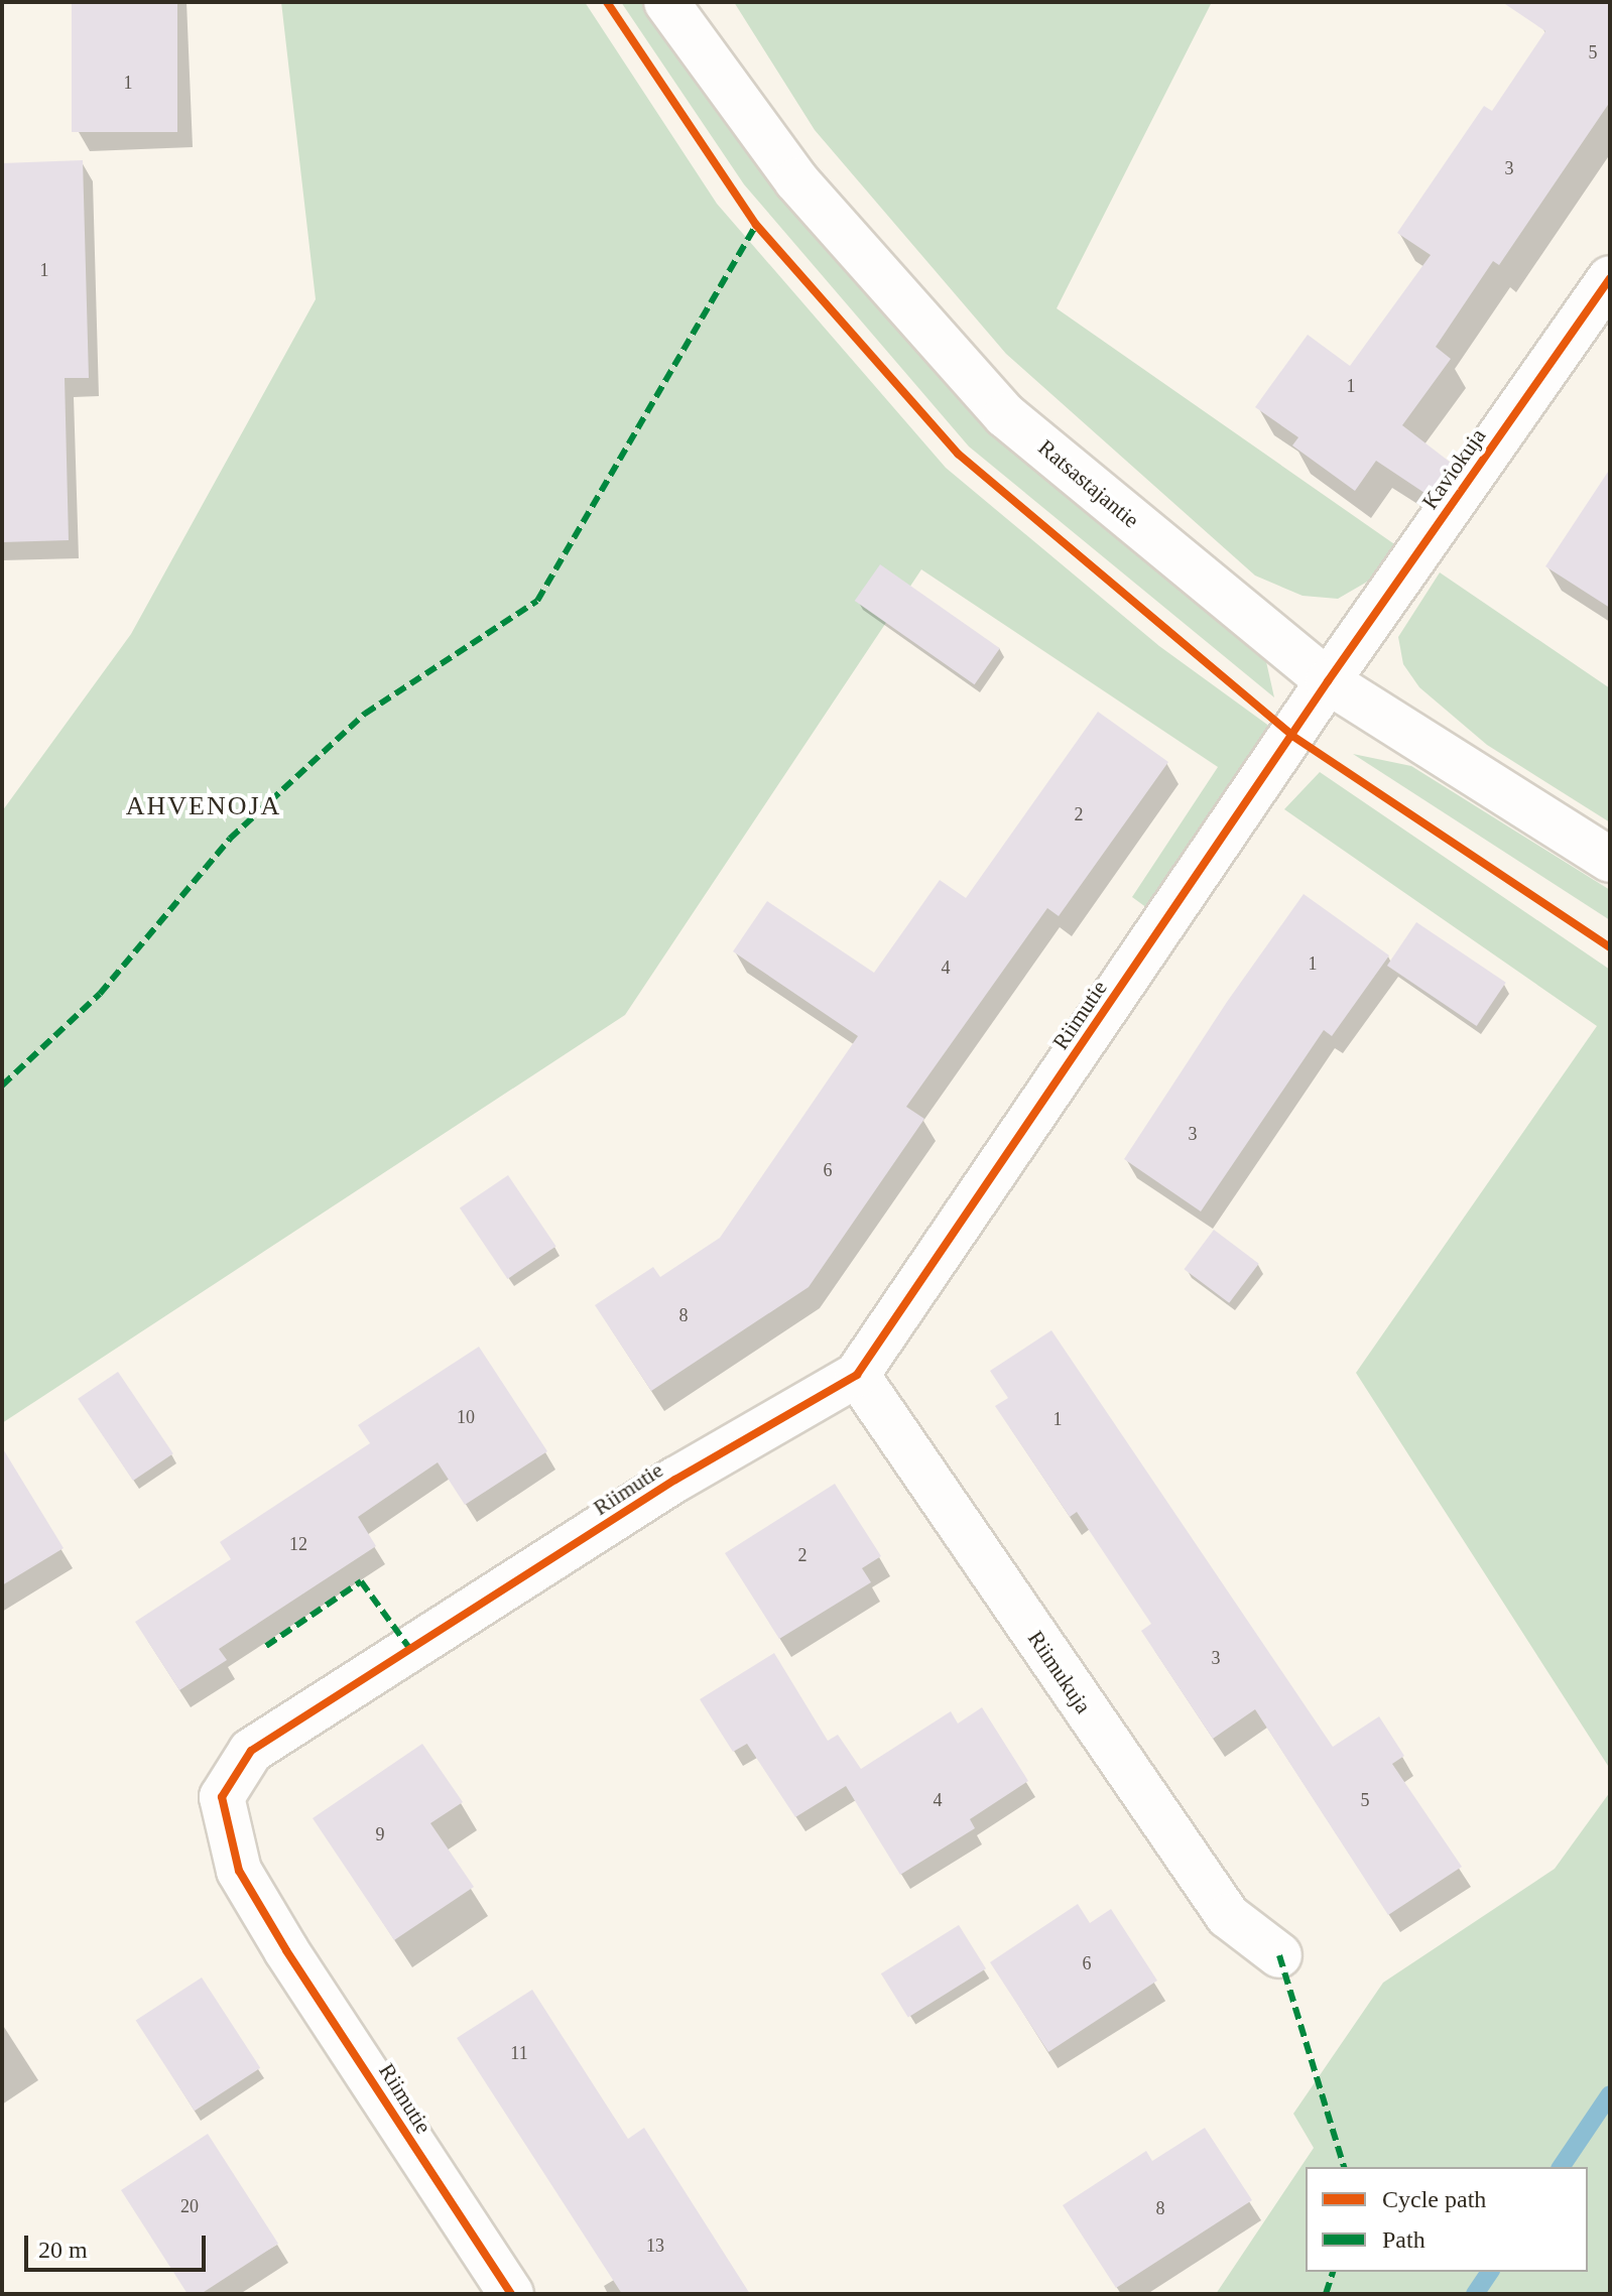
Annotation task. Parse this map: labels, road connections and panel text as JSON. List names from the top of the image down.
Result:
{
  "streets": {
    "street": [
      "Kaviokuja",
      "Ratsastajantie",
      "Riimutie",
      "Riimukuja"
    ]
  },
  "crossings": [
    ["Kaviokuja", "Ratsastajantie"],
    ["Kaviokuja", "Riimutie"],
    ["Ratsastajantie", "Riimutie"],
    ["Riimutie", "Riimukuja"]
  ],
  "districts": ["AHVENOJA"],
  "house_numbers": [
    "5",
    "1",
    "3",
    "1",
    "1",
    "2",
    "1",
    "4",
    "3",
    "6",
    "8",
    "10",
    "1",
    "12",
    "2",
    "3",
    "4",
    "5",
    "9",
    "6",
    "11",
    "20",
    "8",
    "13"
  ],
  "legend": ["Cycle path", "Path"],
  "scale_bar": "20 m"
}
